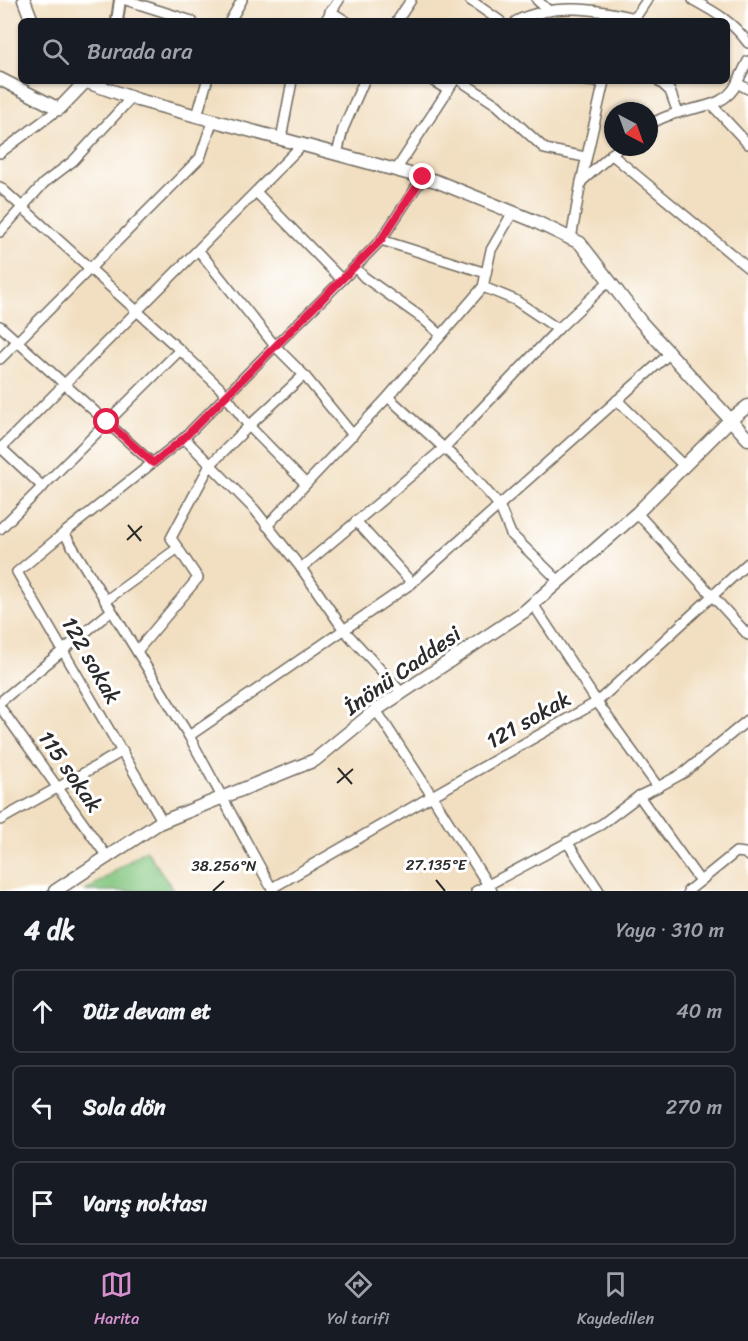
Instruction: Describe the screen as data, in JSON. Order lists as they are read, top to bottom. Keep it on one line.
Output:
{"streets":{"main road":["İnönü Caddesi"],"street":["122 sokak","121 sokak","115 sokak"]},"crossings":[["122 sokak","İnönü Caddesi"],["İnönü Caddesi","115 sokak"]],"north":"bottom right","page":{"search":"Burada ara","heading":["4 dk","Yaya · 310 m"],"list":[["Düz devam et","40 m"],["Sola dön","270 m"],"Varış noktası"],"nav":["Harita","Yol tarifi","Kaydedilen"]},"coordinates":["27.135°E","38.256°N"]}
